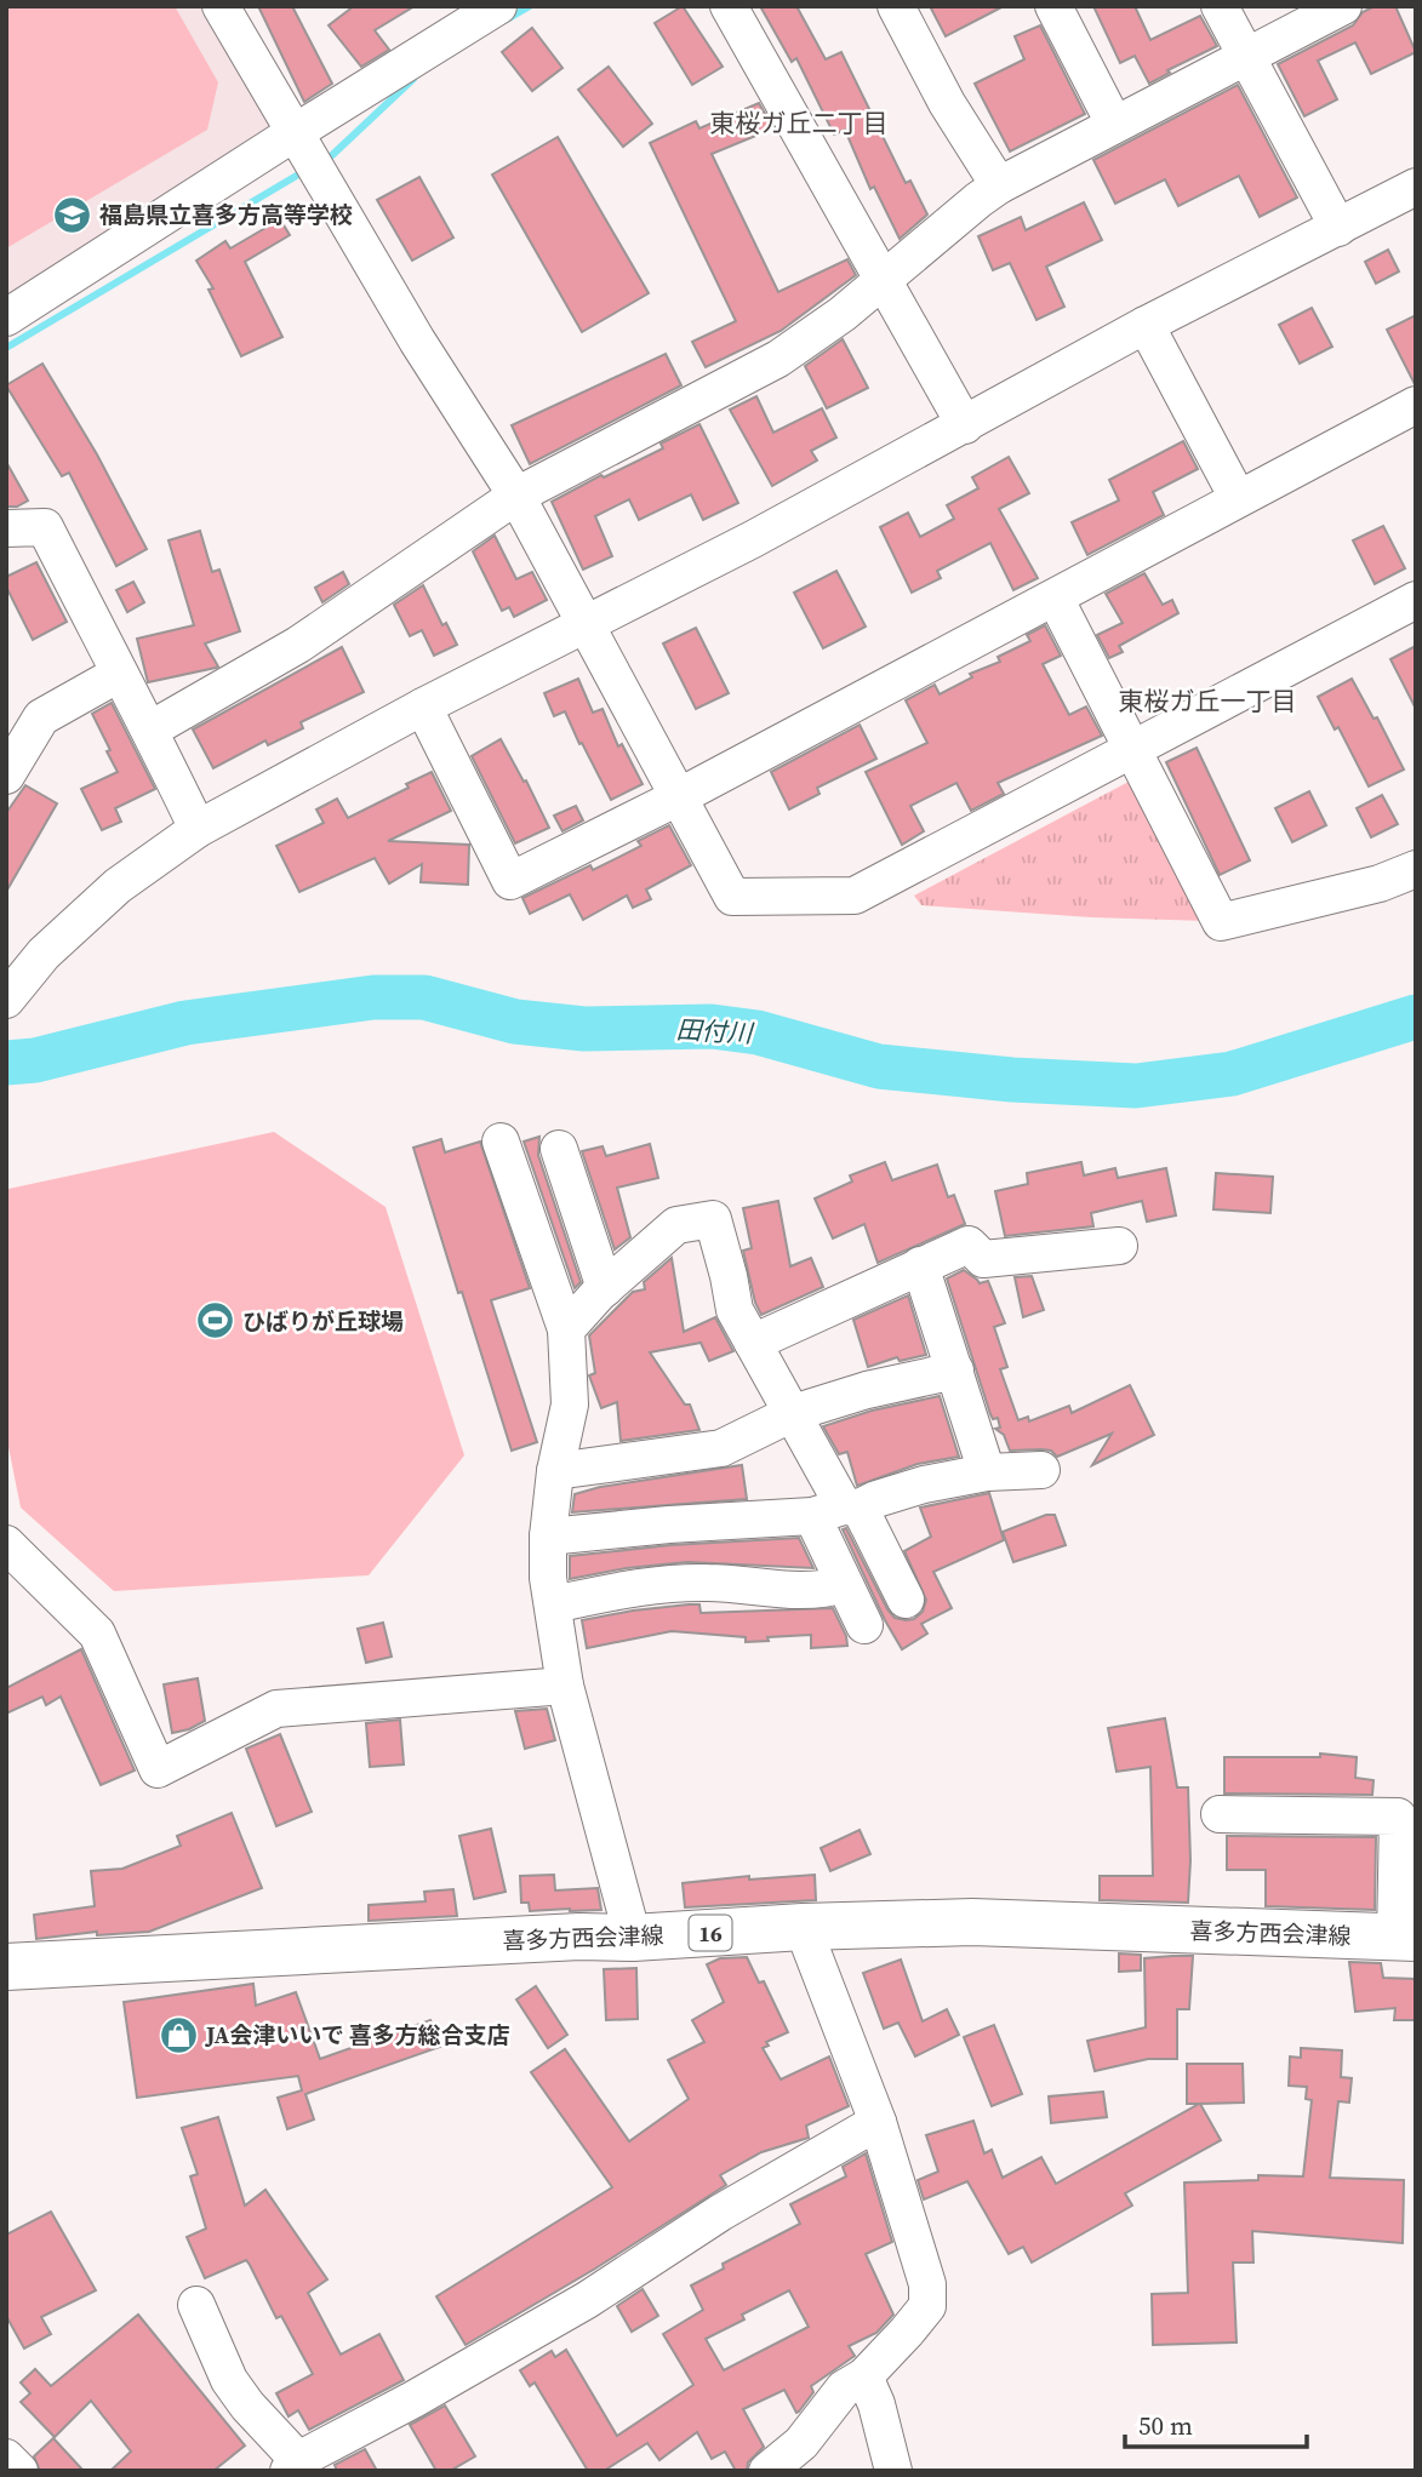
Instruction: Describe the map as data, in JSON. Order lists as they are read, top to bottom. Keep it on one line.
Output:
{"streets":{"main road":["16","喜多方西会津線"]},"districts":["東桜ガ丘二丁目","東桜ガ丘一丁目"],"water":["田付川"],"places":{"school or university":["福島県立喜多方高等学校"],"sports":["ひばりが丘球場"],"shop":["JA会津いいで 喜多方総合支店"]},"scale_bar":"50 m"}
